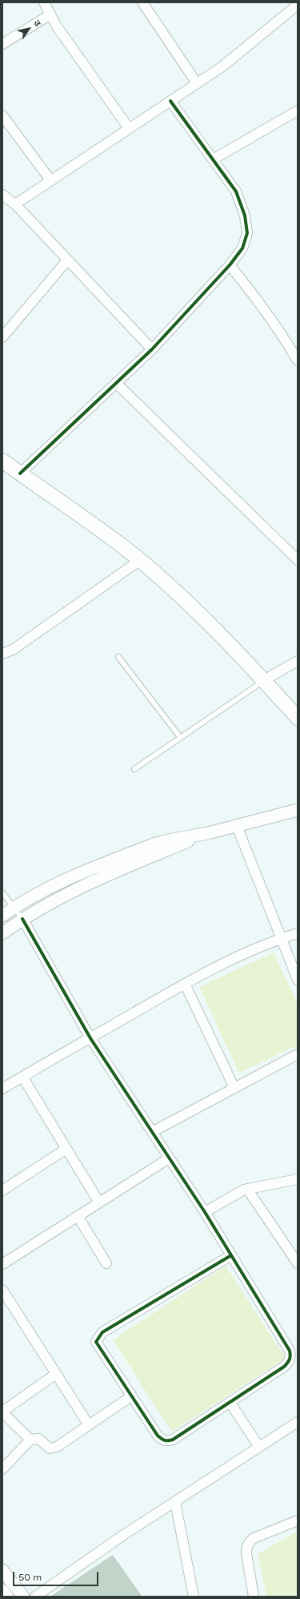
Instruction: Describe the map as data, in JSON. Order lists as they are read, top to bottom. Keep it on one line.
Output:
{"scale_bar":"50 m","north":"top right"}
